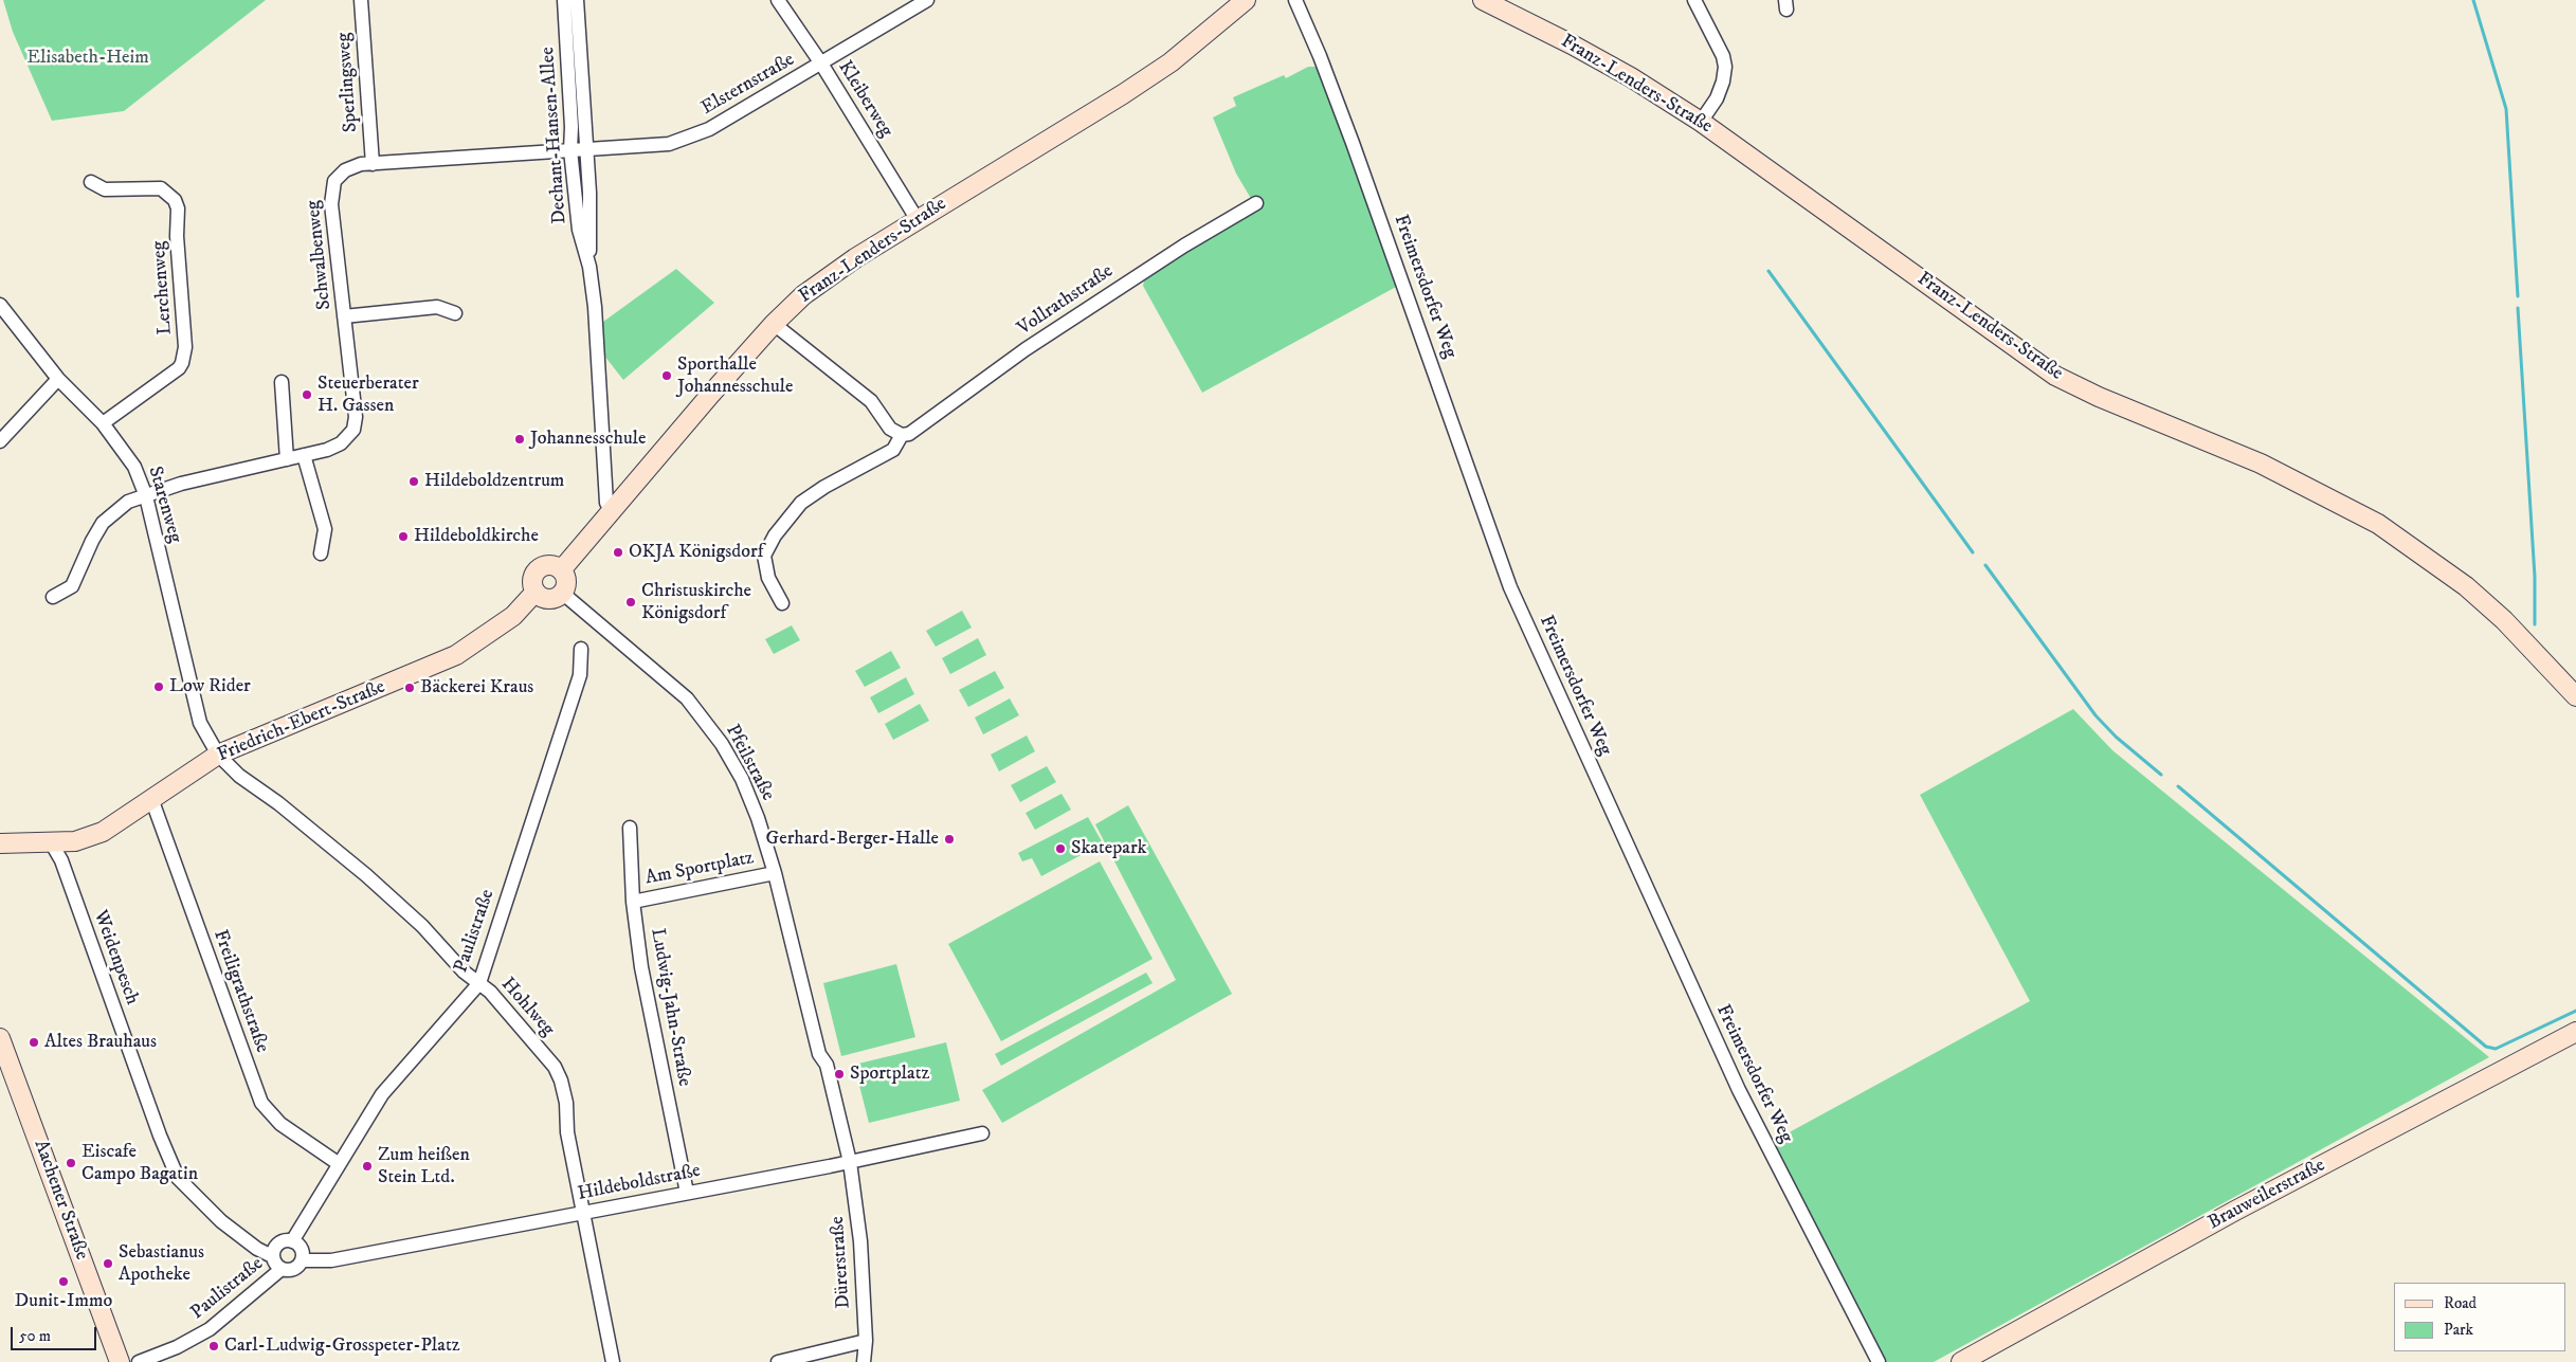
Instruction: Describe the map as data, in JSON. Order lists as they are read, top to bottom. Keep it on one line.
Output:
{"streets":{"street":["Sperlingsweg","Elsternstraße","Franz-Lenders-Straße","Kleiberweg","Dechant-Hansen-Allee","Schwalbenweg","Freimersdorfer Weg","Lerchenweg","Vollrathstraße","Starenweg","Friedrich-Ebert-Straße","Pfeilstraße","Am Sportplatz","Paulistraße","Weidenpesch","Freiligrathstraße","Hohlweg","Ludwig-Jahn-Straße","Hildeboldstraße","Brauweilerstraße","Aachener Straße","Dürerstraße"]},"crossings":[["Sperlingsweg","Schwalbenweg"],["Elsternstraße","Kleiberweg"],["Elsternstraße","Dechant-Hansen-Allee"],["Elsternstraße","Schwalbenweg"],["Franz-Lenders-Straße","Kleiberweg"],["Franz-Lenders-Straße","Dechant-Hansen-Allee"],["Franz-Lenders-Straße","Friedrich-Ebert-Straße"],["Franz-Lenders-Straße","Pfeilstraße"],["Dechant-Hansen-Allee","Schwalbenweg"],["Schwalbenweg","Starenweg"],["Lerchenweg","Starenweg"],["Starenweg","Friedrich-Ebert-Straße"],["Starenweg","Hohlweg"],["Friedrich-Ebert-Straße","Pfeilstraße"],["Friedrich-Ebert-Straße","Weidenpesch"],["Friedrich-Ebert-Straße","Freiligrathstraße"],["Friedrich-Ebert-Straße","Hohlweg"],["Pfeilstraße","Am Sportplatz"],["Pfeilstraße","Hildeboldstraße"],["Pfeilstraße","Dürerstraße"],["Am Sportplatz","Ludwig-Jahn-Straße"],["Paulistraße","Weidenpesch"],["Paulistraße","Freiligrathstraße"],["Paulistraße","Hohlweg"],["Paulistraße","Hildeboldstraße"],["Weidenpesch","Hildeboldstraße"],["Hohlweg","Hildeboldstraße"],["Ludwig-Jahn-Straße","Hildeboldstraße"],["Hildeboldstraße","Dürerstraße"]],"parks":["Elisabeth-Heim"],"places":["Sporthalle Johannesschule","Steuerberater H. Gassen","Johannesschule","Hildeboldzentrum","Hildeboldkirche","OKJA Königsdorf","Christuskirche Königsdorf","Low Rider","Bäckerei Kraus","Gerhard-Berger-Halle","Skatepark","Altes Brauhaus","Sportplatz","Eiscafe Campo Bagatin","Zum heißen Stein Ltd.","Sebastianus Apotheke","Dunit-Immo","Carl-Ludwig-Grosspeter-Platz"],"legend":["Road","Park"],"scale_bar":"50 m"}
